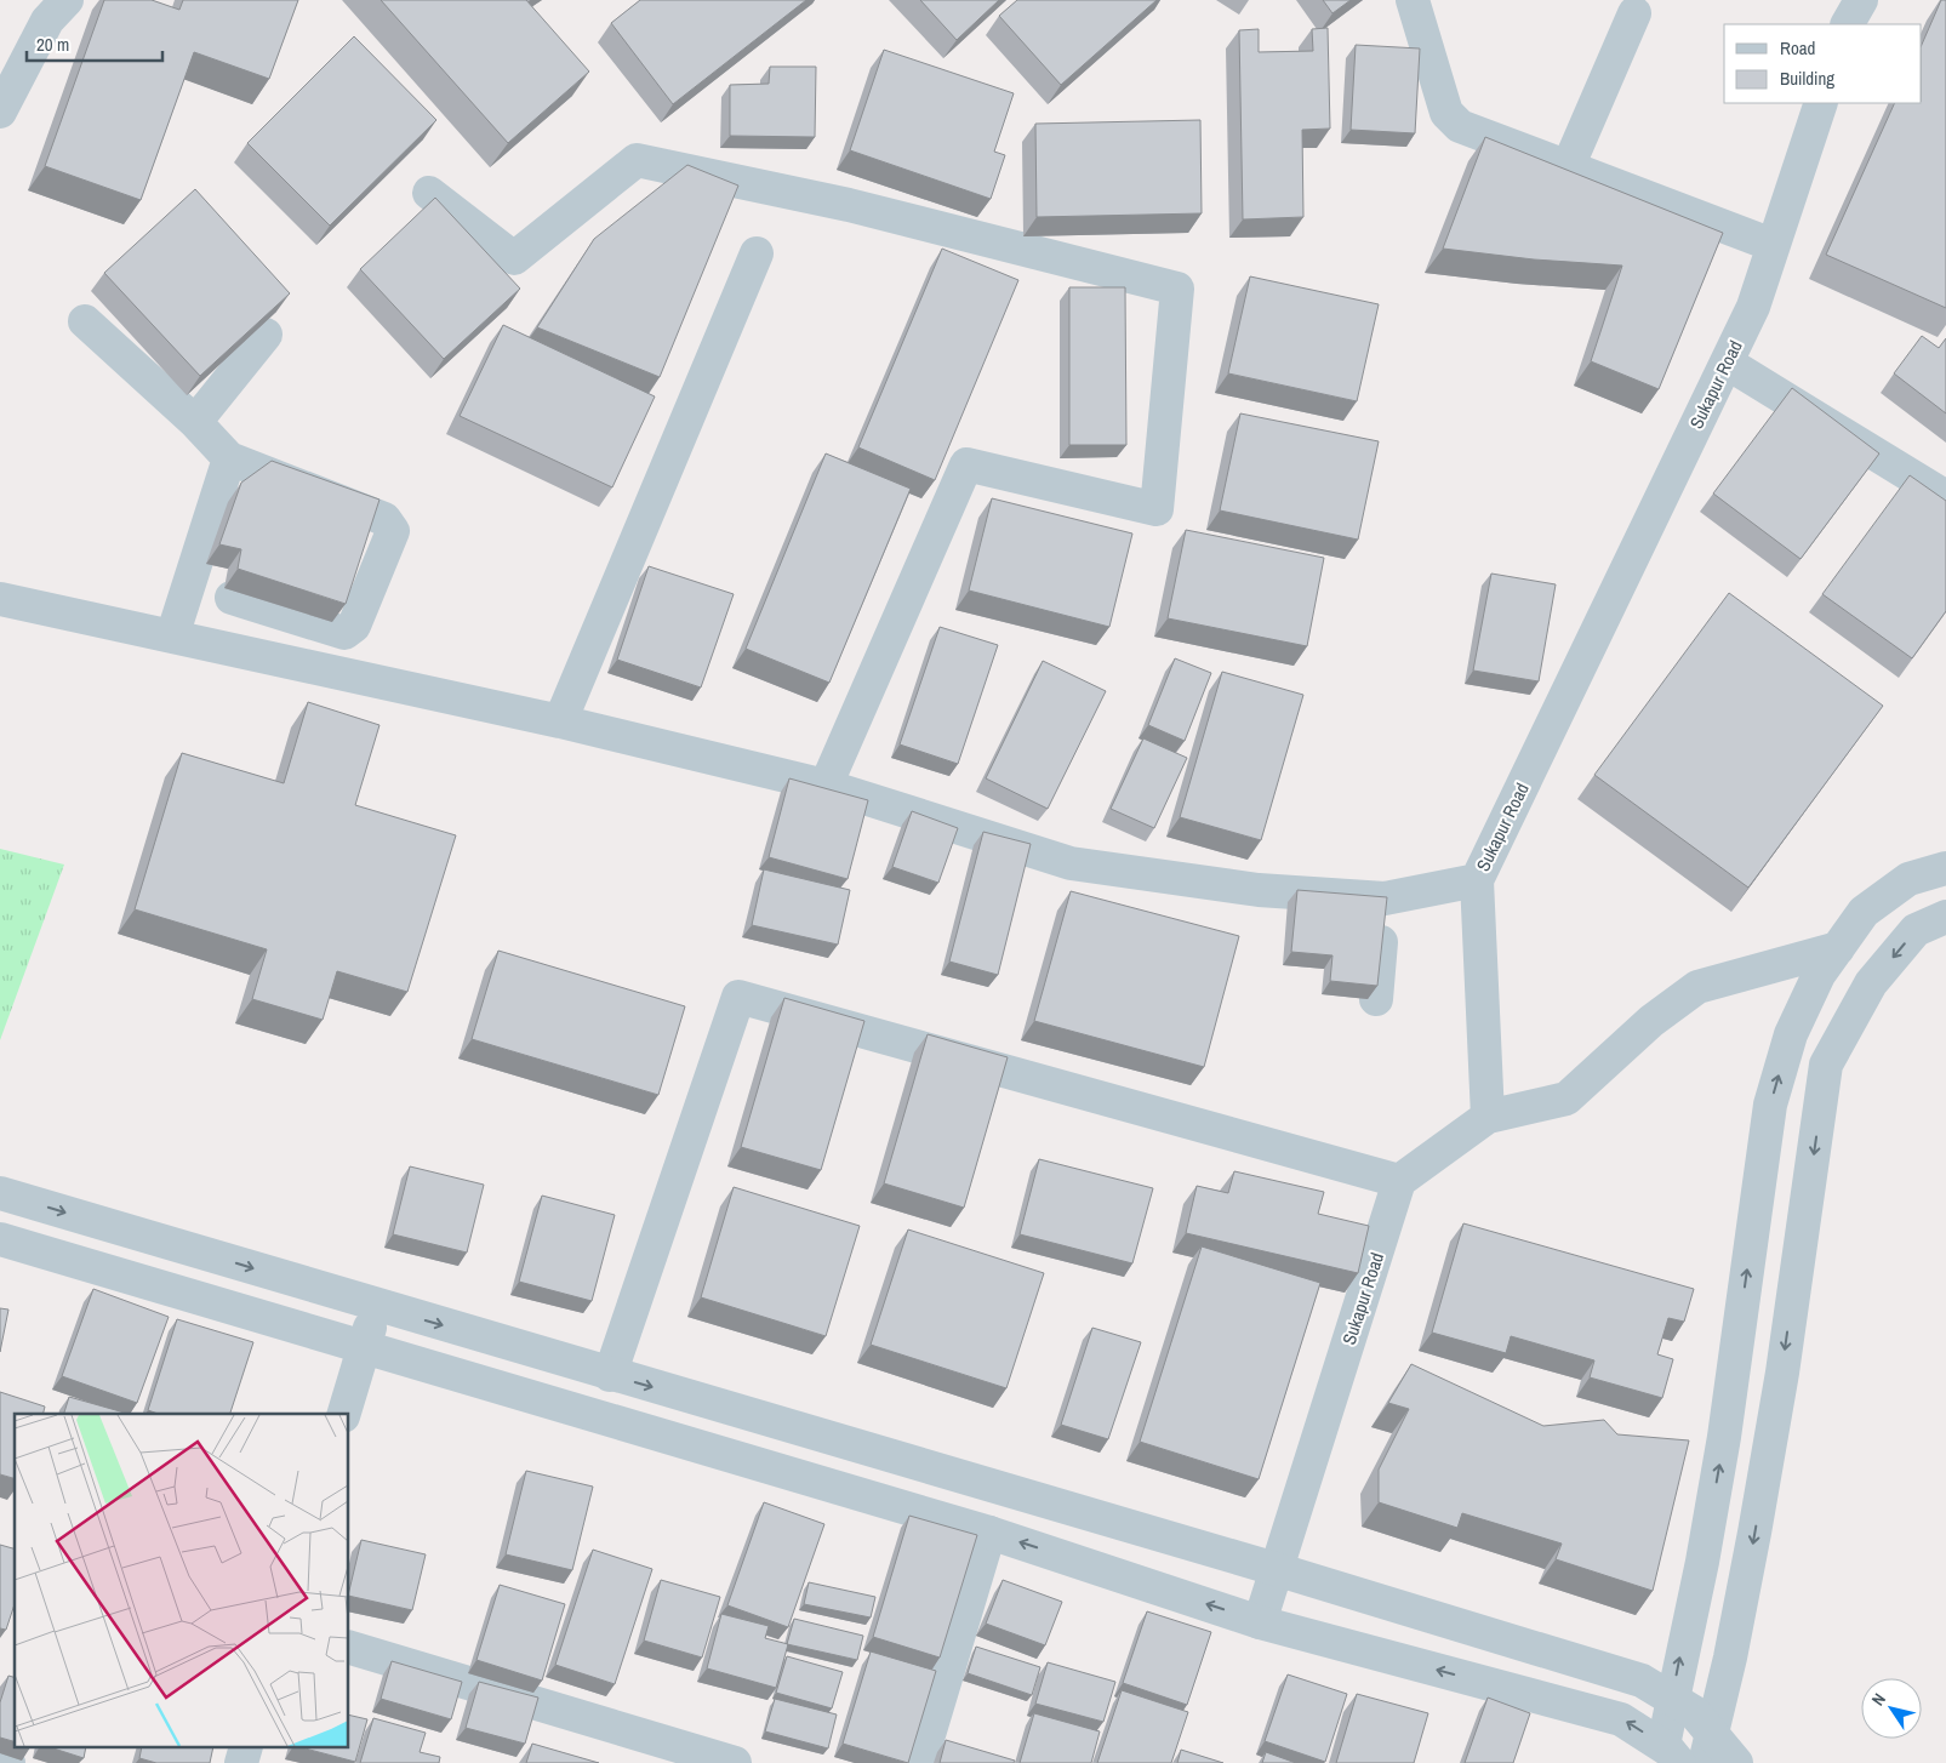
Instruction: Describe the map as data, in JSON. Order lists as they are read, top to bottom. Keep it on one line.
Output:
{"streets":{"street":["Sukapur Road"]},"legend":["Road","Building"],"scale_bar":"20 m","north":"top left"}
